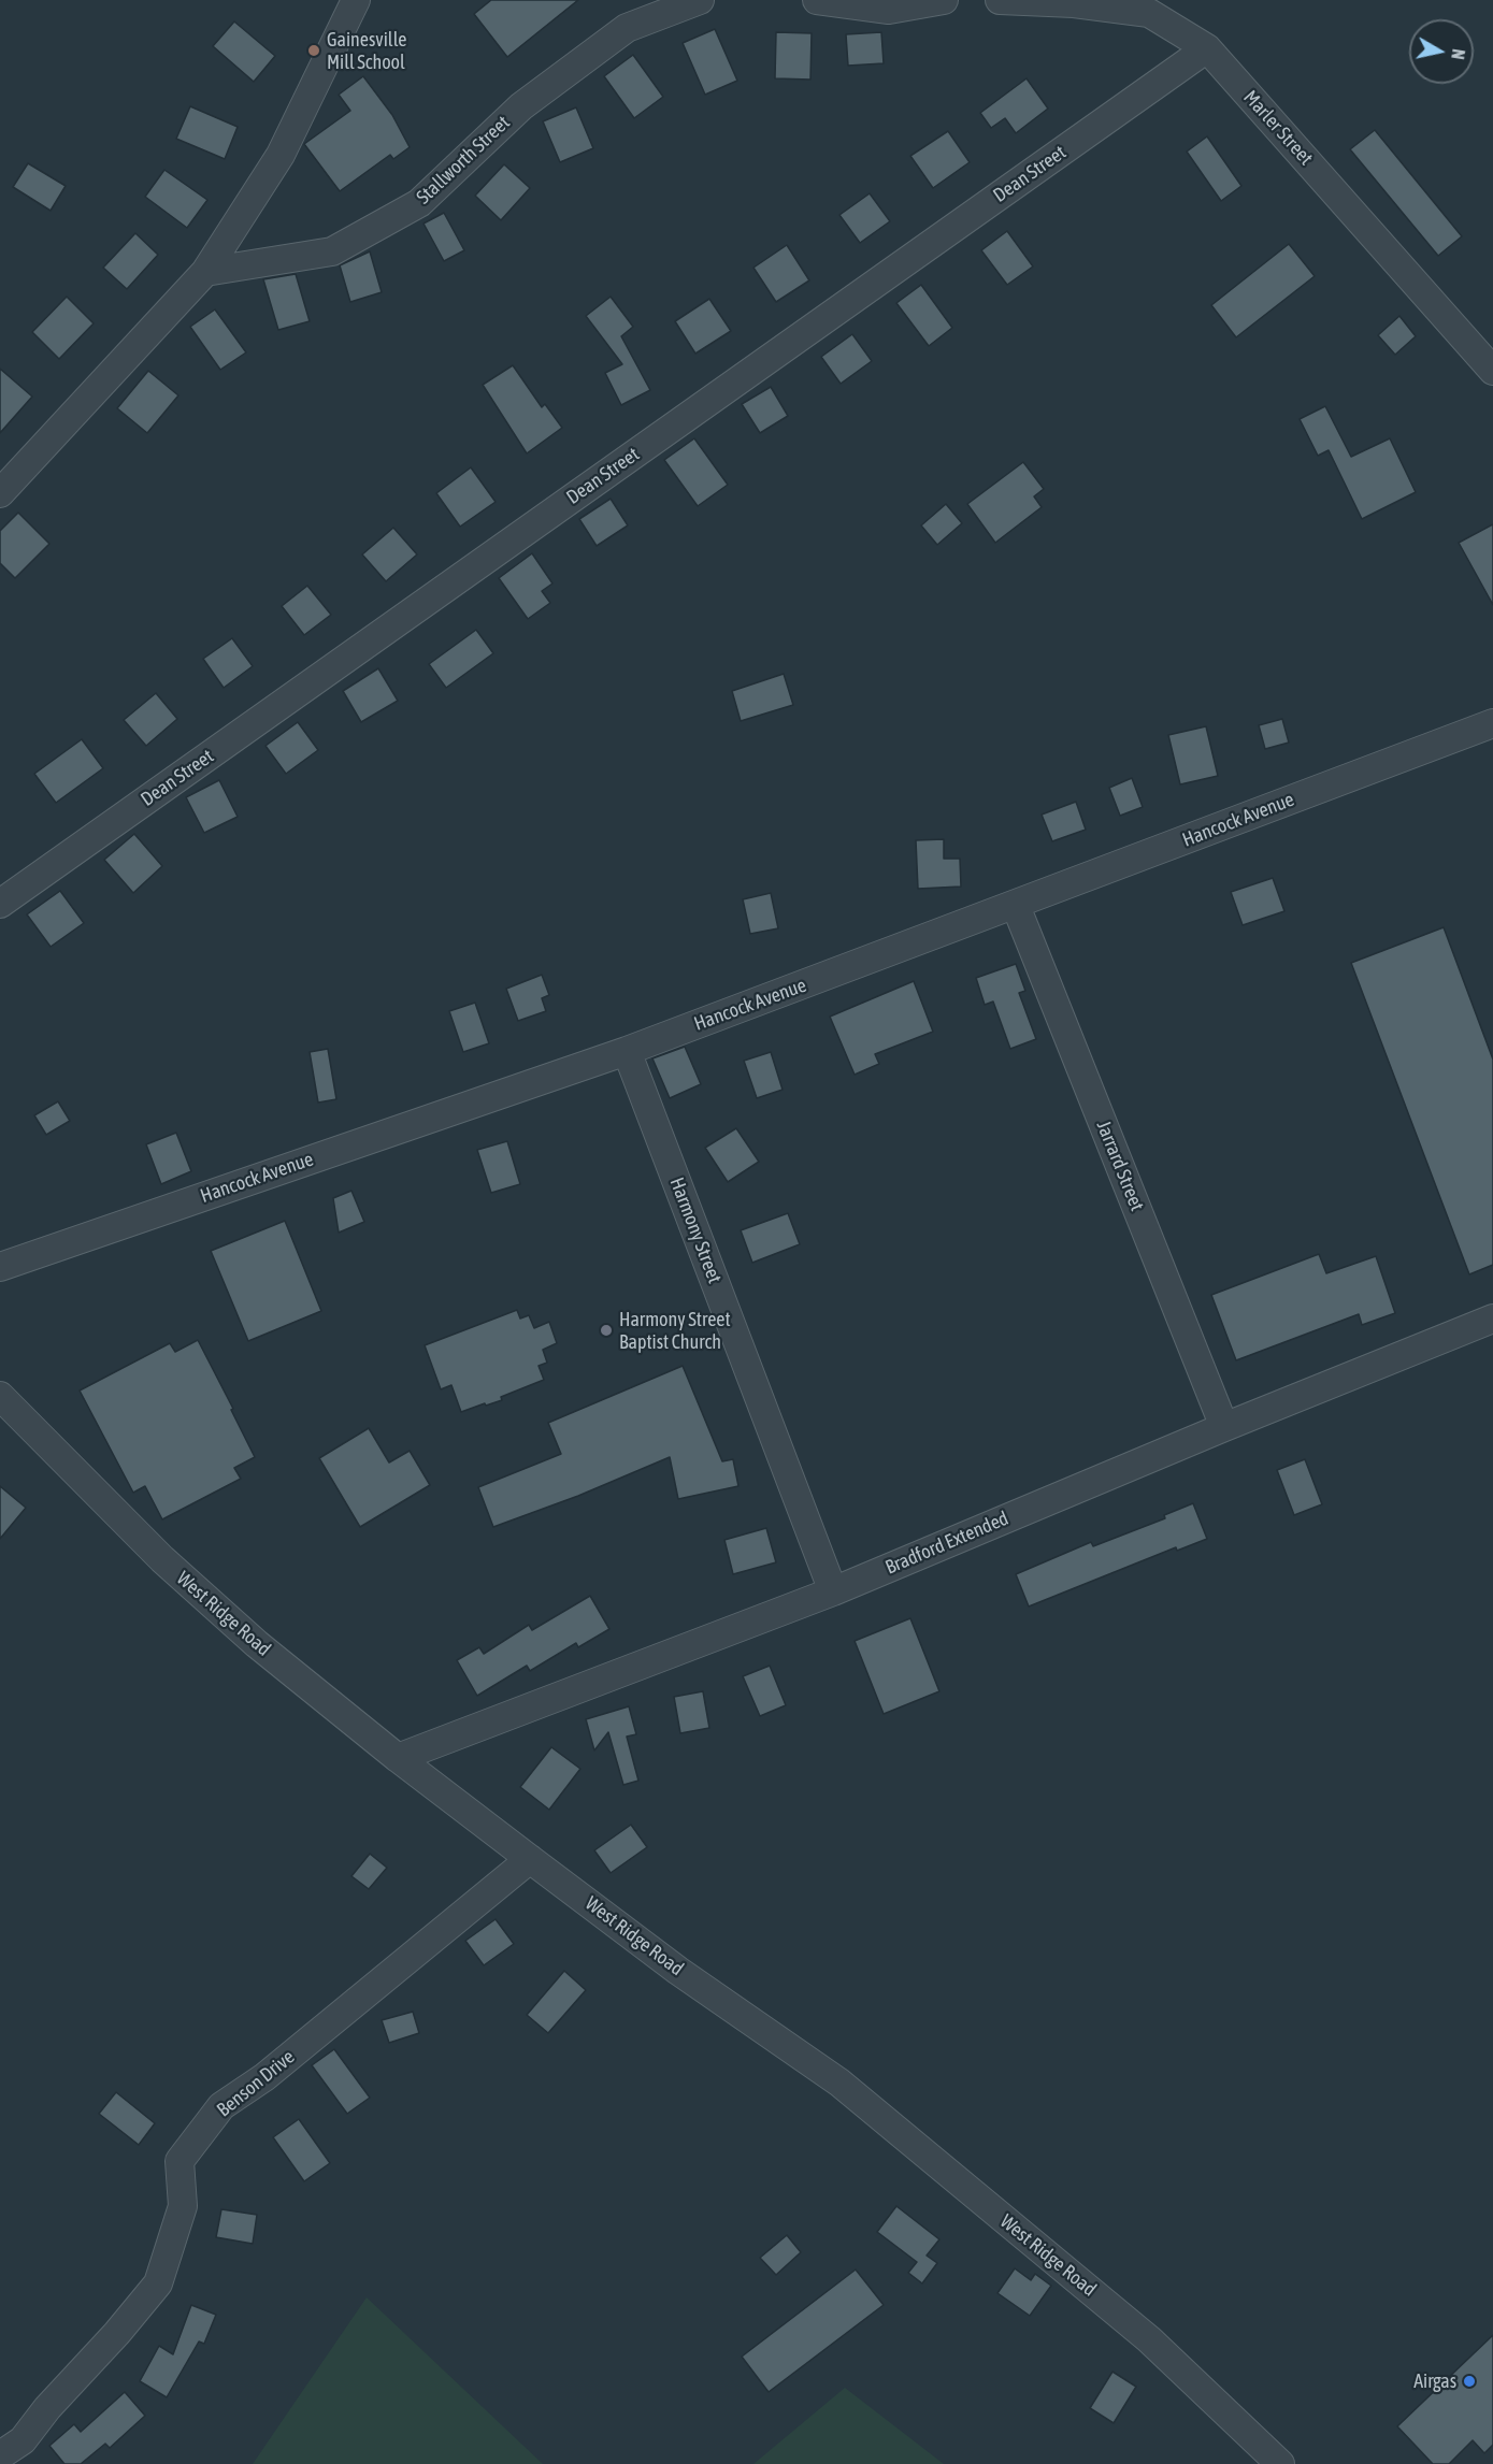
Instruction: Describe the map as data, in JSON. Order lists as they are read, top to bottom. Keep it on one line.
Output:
{"streets":{"street":["Marler Street","Stallworth Street","Dean Street","Hancock Avenue","Jarrard Street","Harmony Street","Bradford Extended","West Ridge Road","Benson Drive"]},"crossings":[["Marler Street","Dean Street"],["Hancock Avenue","Jarrard Street"],["Hancock Avenue","Harmony Street"],["Jarrard Street","Bradford Extended"],["Harmony Street","Bradford Extended"],["Bradford Extended","West Ridge Road"],["West Ridge Road","Benson Drive"]],"places":["Gainesville Mill School","Harmony Street Baptist Church","Airgas"],"north":"right"}
